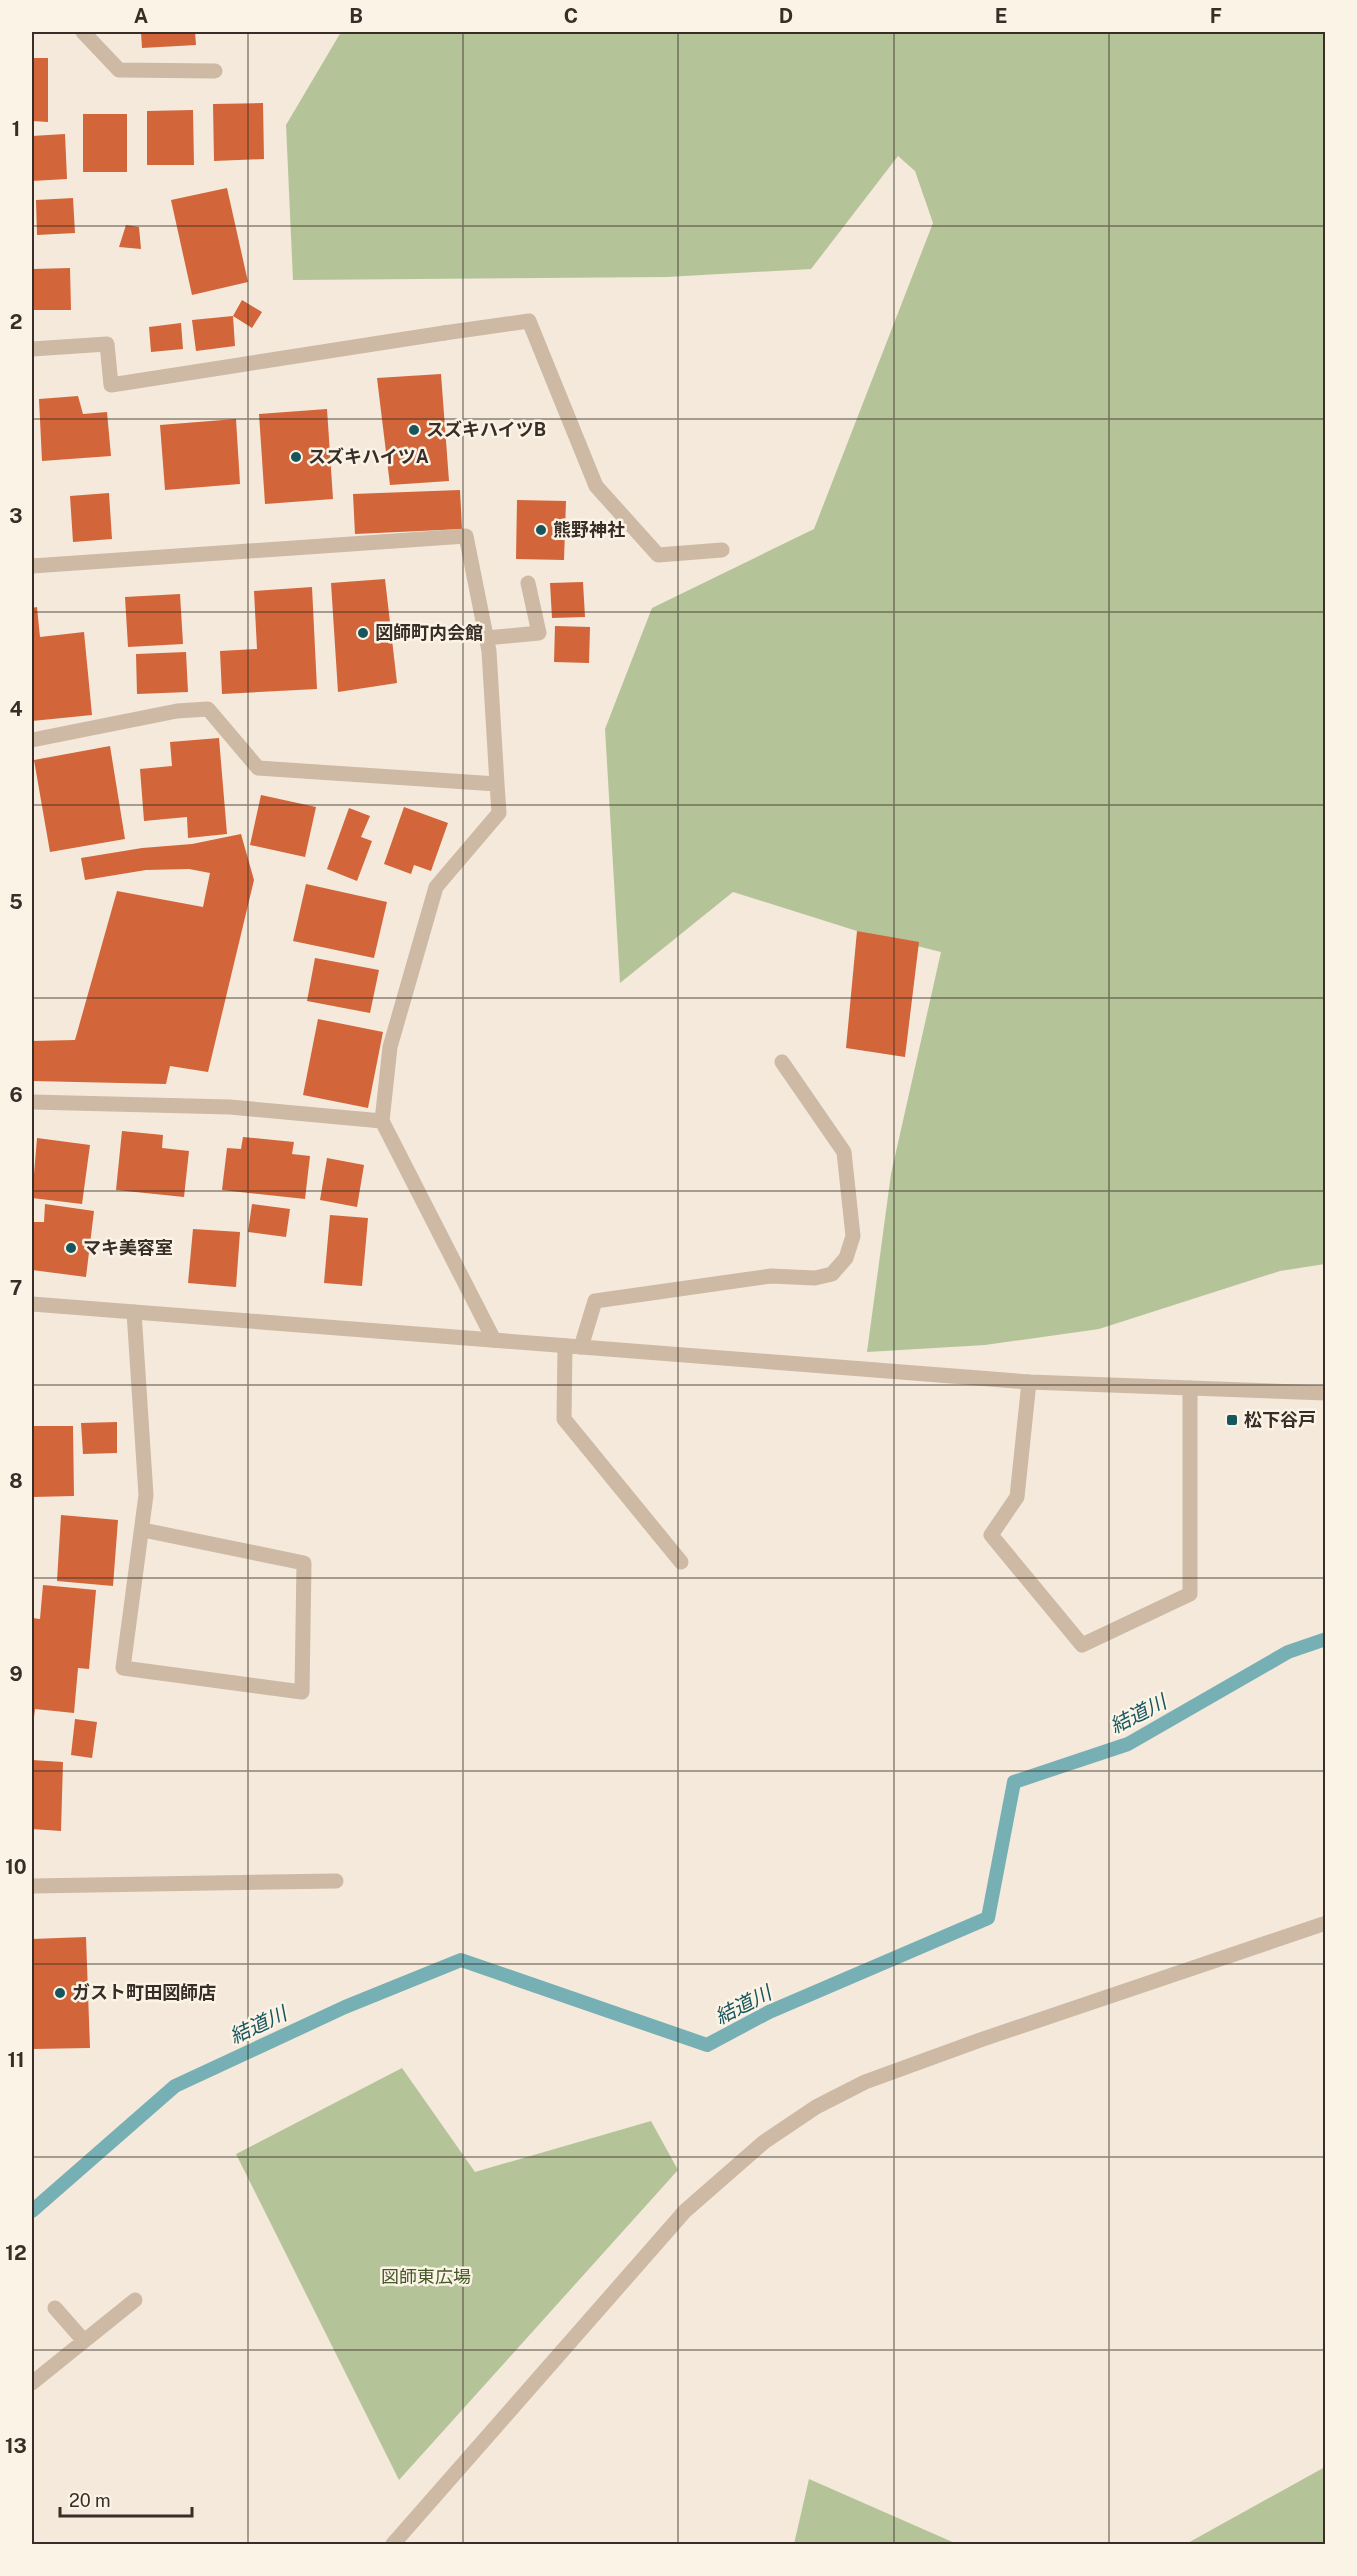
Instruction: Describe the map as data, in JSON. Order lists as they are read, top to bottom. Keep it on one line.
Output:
{"water":["結道川"],"parks":["図師東広場"],"places":{"other":["スズキハイツB","スズキハイツA","熊野神社","図師町内会館","マキ美容室","ガスト町田図師店"],"transit":["松下谷戸"]},"scale_bar":"20 m","grid":{"columns":["A","B","C","D","E","F"],"rows":["1","2","3","4","5","6","7","8","9","10","11","12","13"]}}
